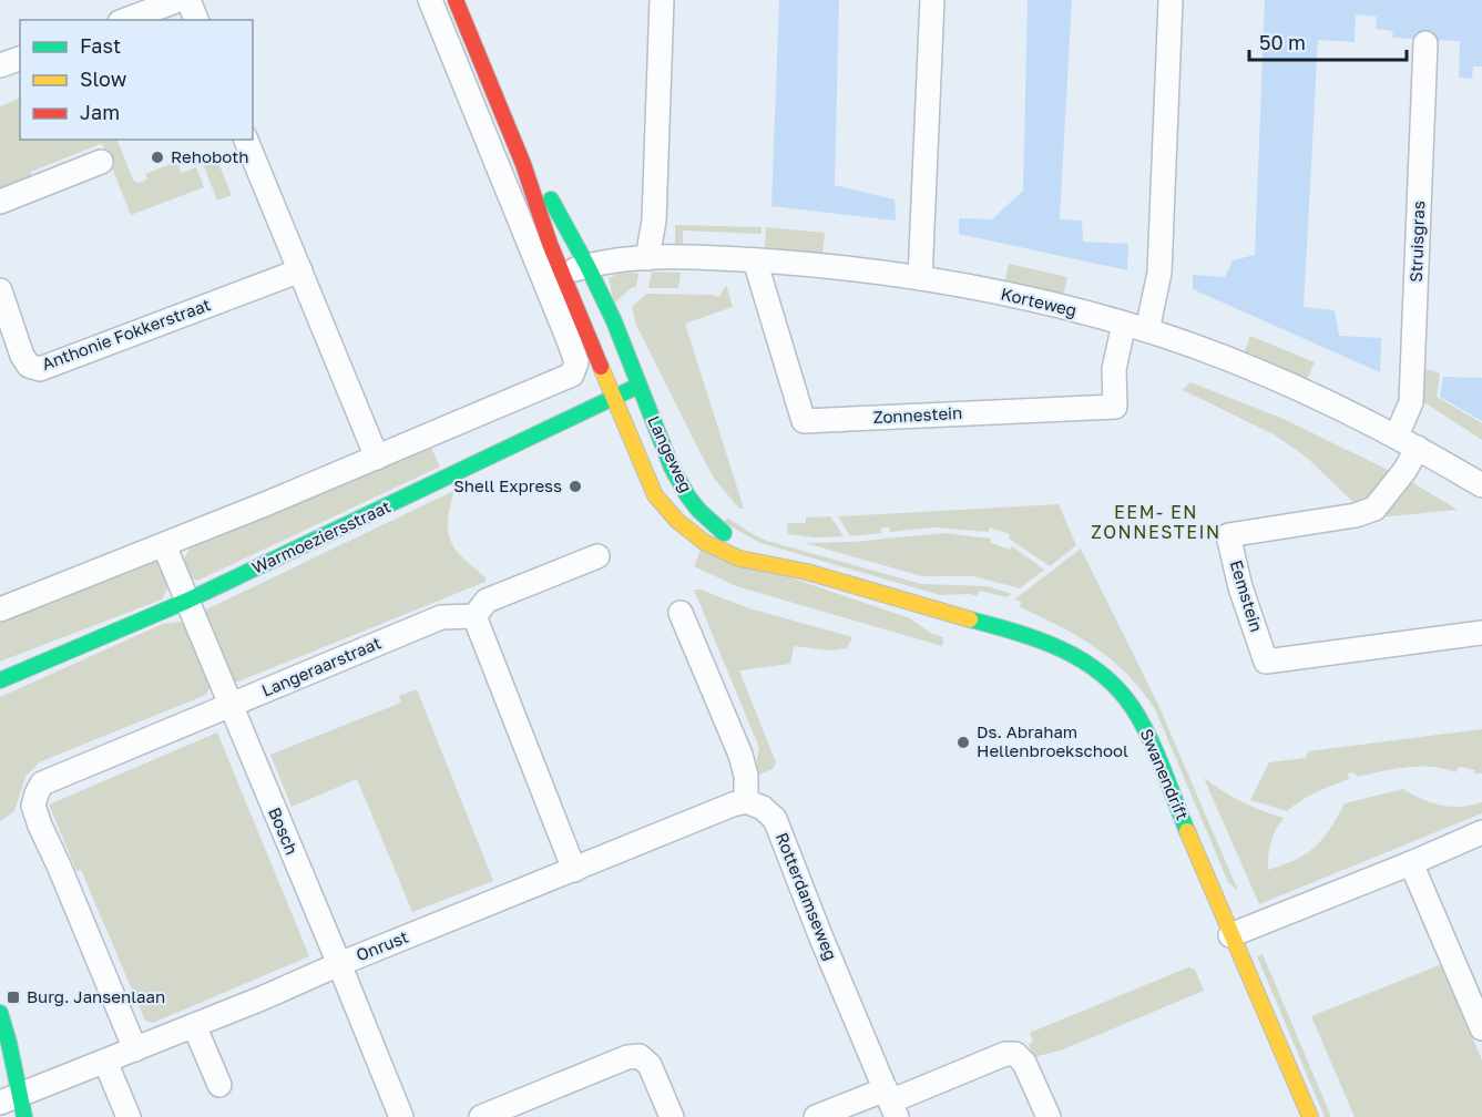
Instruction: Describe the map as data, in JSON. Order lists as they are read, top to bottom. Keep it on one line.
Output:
{"streets":{"main road":["Langeweg","Warmoeziersstraat","Swanendrift"],"street":["Struisgras","Korteweg","Anthonie Fokkerstraat","Zonnestein","Eemstein","Langeraarstraat","Bosch","Rotterdamseweg","Onrust"]},"crossings":[["Struisgras","Korteweg"],["Struisgras","Eemstein"],["Korteweg","Zonnestein"],["Korteweg","Langeweg"],["Korteweg","Eemstein"],["Langeweg","Warmoeziersstraat"],["Langeweg","Swanendrift"],["Warmoeziersstraat","Bosch"],["Langeraarstraat","Bosch"],["Langeraarstraat","Onrust"],["Bosch","Onrust"],["Rotterdamseweg","Onrust"]],"districts":["EEM- EN ZONNESTEIN"],"places":{"other":["Rehoboth","Shell Express","Ds. Abraham Hellenbroekschool"],"transit":["Burg. Jansenlaan"]},"legend":["Fast","Slow","Jam"],"scale_bar":"50 m"}
